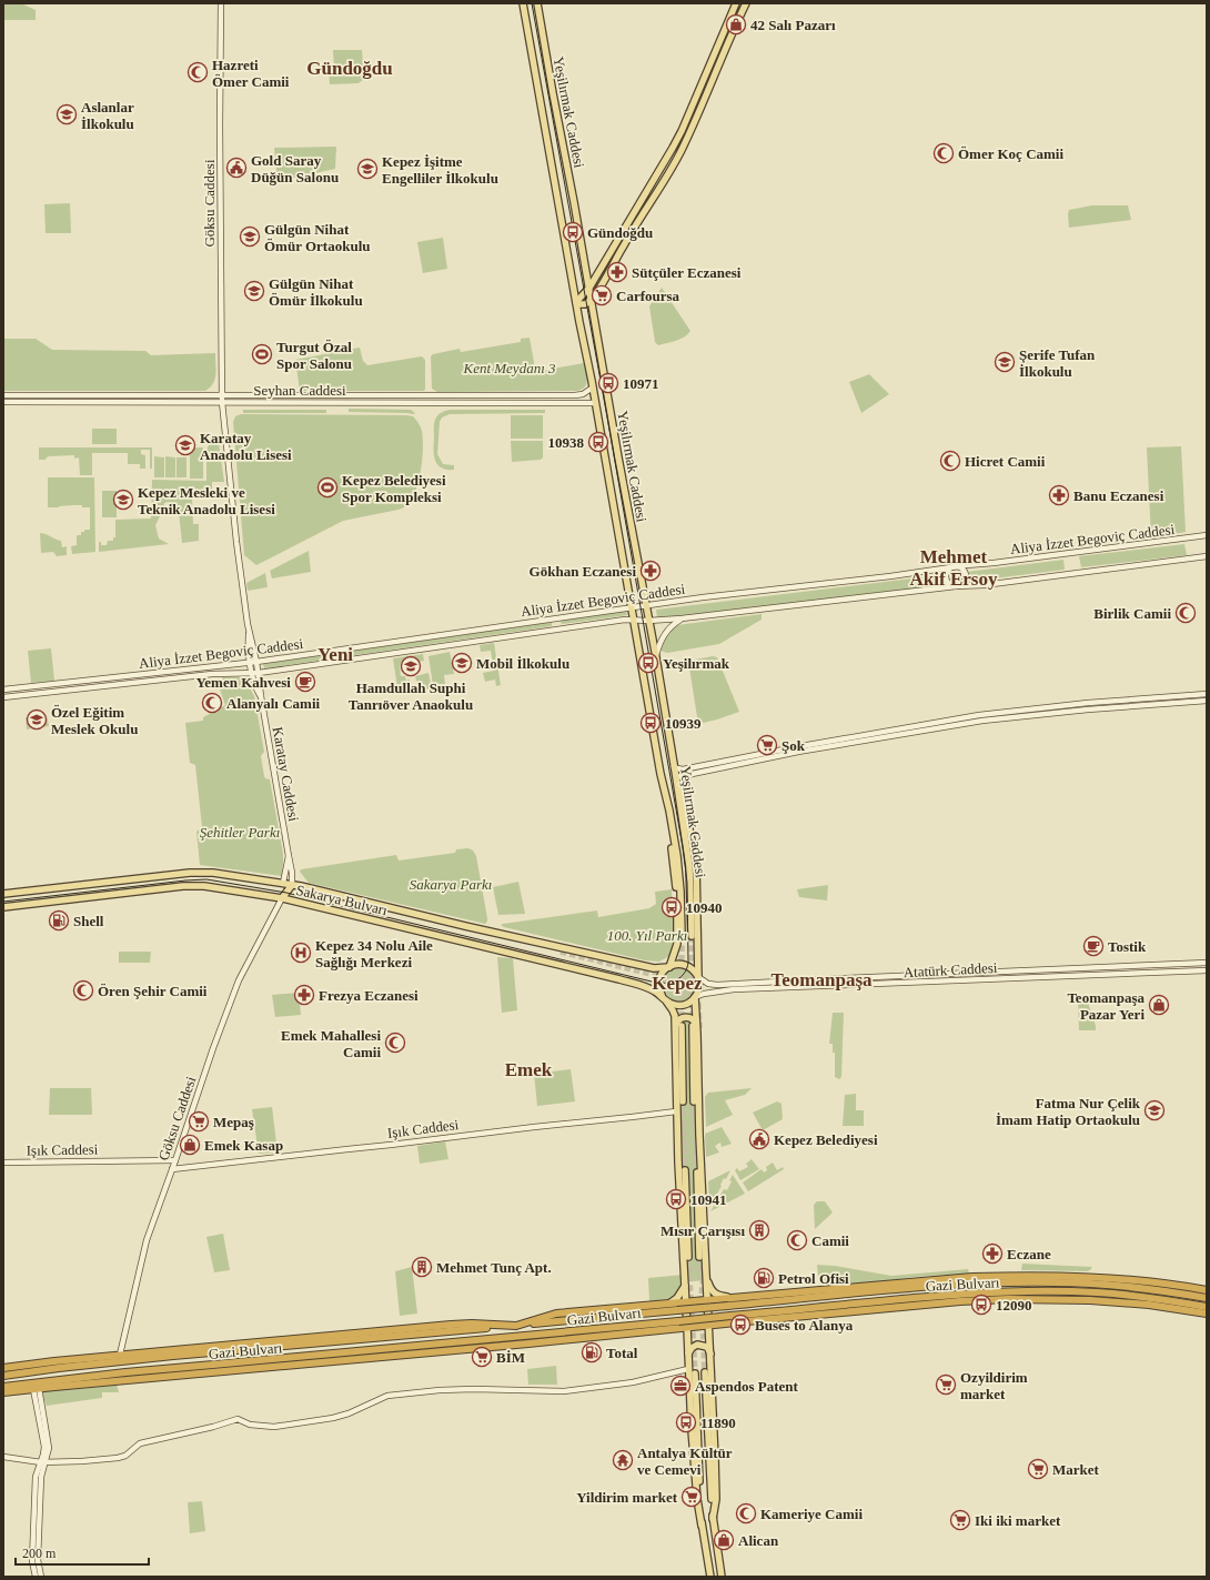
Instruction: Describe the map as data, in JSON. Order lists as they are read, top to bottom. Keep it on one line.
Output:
{"streets":{"highway":["Gazi Bulvarı"],"main road":["Yeşilırmak Caddesi","Sakarya Bulvarı"],"street":["Göksu Caddesi","Seyhan Caddesi","Aliya İzzet Begoviç Caddesi","Karatay Caddesi","Atatürk Caddesi","Işık Caddesi"]},"crossings":[["Yeşilırmak Caddesi","Seyhan Caddesi"],["Yeşilırmak Caddesi","Aliya İzzet Begoviç Caddesi"],["Göksu Caddesi","Seyhan Caddesi"],["Göksu Caddesi","Karatay Caddesi"],["Göksu Caddesi","Sakarya Bulvarı"],["Göksu Caddesi","Işık Caddesi"],["Seyhan Caddesi","Karatay Caddesi"],["Aliya İzzet Begoviç Caddesi","Karatay Caddesi"],["Karatay Caddesi","Sakarya Bulvarı"],["Sakarya Bulvarı","Atatürk Caddesi"]],"districts":["Gündoğdu","Mehmet Akif Ersoy","Yeni","Teomanpaşa","Kepez","Emek"],"parks":["Kent Meydanı 3","Şehitler Parkı","Sakarya Parkı","100. Yıl Parkı"],"places":{"shop":["42 Salı Pazarı","Teomanpaşa Pazar Yeri","Emek Kasap","Alican"],"mosque":["Hazreti Ömer Camii","Ömer Koç Camii","Hicret Camii","Birlik Camii","Alanyalı Camii","Ören Şehir Camii","Emek Mahallesi Camii","Camii","Kameriye Camii"],"school or university":["Aslanlar İlkokulu","Kepez İşitme Engelliler İlkokulu","Gülgün Nihat Ömür Ortaokulu","Gülgün Nihat Ömür İlkokulu","Şerife Tufan İlkokulu","Karatay Anadolu Lisesi","Kepez Mesleki ve Teknik Anadolu Lisesi","Mobil İlkokulu","Hamdullah Suphi Tanrıöver Anaokulu","Özel Eğitim Meslek Okulu","Fatma Nur Çelik İmam Hatip Ortaokulu"],"public building":["Gold Saray Düğün Salonu","Kepez Belediyesi"],"bus stop":["Gündoğdu","10971","10938","Yeşilırmak","10939","10940","10941","12090","Buses to Alanya","11890"],"pharmacy":["Sütçüler Eczanesi","Banu Eczanesi","Gökhan Eczanesi","Frezya Eczanesi","Eczane"],"supermarket":["Carfoursa","Şok","Mepaş","BİM","Ozyildirim market","Market","Yildirim market","Iki iki market"],"sports":["Turgut Özal Spor Salonu","Kepez Belediyesi Spor Kompleksi"],"cafe":["Yemen Kahvesi","Tostik"],"fuel station":["Shell","Petrol Ofisi","Total"],"hospital":["Kepez 34 Nolu Aile Sağlığı Merkezi"],"building":["Mısır Çarışısı","Mehmet Tunç Apt."],"office":["Aspendos Patent"],"temple":["Antalya Kültür ve Cemevi"]},"scale_bar":"200 m"}
